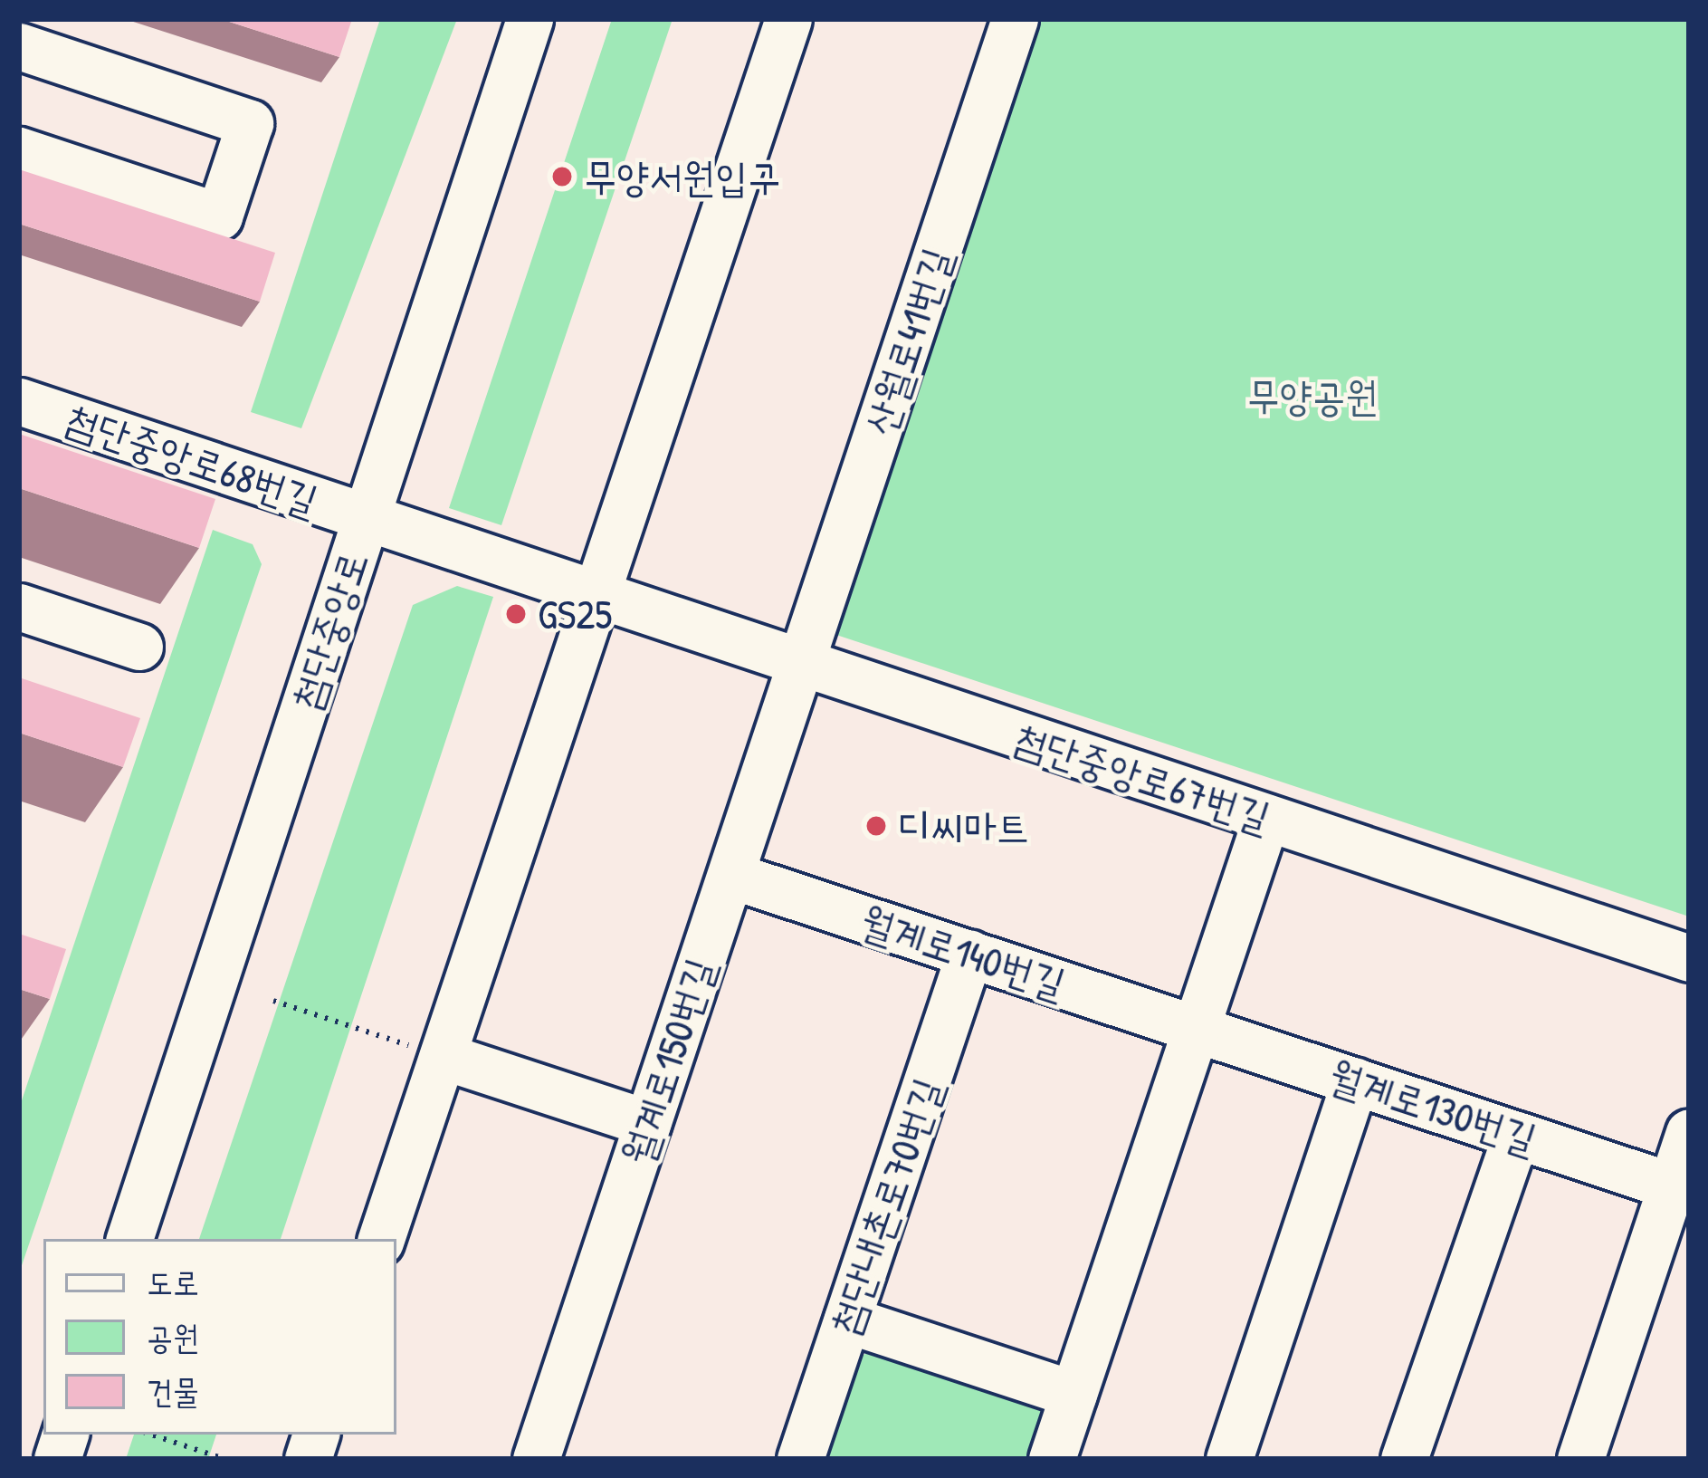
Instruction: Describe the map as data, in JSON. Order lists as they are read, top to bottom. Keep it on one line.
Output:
{"streets":{"street":["산월로41번길","첨단중앙로68번길","첨단중앙로","첨단중앙로67번길","월계로140번길","월계로150번길","월계로130번길","첨단내촌로70번길"]},"crossings":[["산월로41번길","첨단중앙로67번길"],["산월로41번길","월계로150번길"],["첨단중앙로68번길","첨단중앙로"],["첨단중앙로68번길","첨단중앙로67번길"],["첨단중앙로","첨단중앙로67번길"],["첨단중앙로67번길","월계로150번길"],["월계로140번길","월계로150번길"],["월계로140번길","월계로130번길"],["월계로140번길","첨단내촌로70번길"]],"parks":["무양공원"],"places":["무양서원입구","GS25","디씨마트"],"legend":["도로","공원","건물"]}
